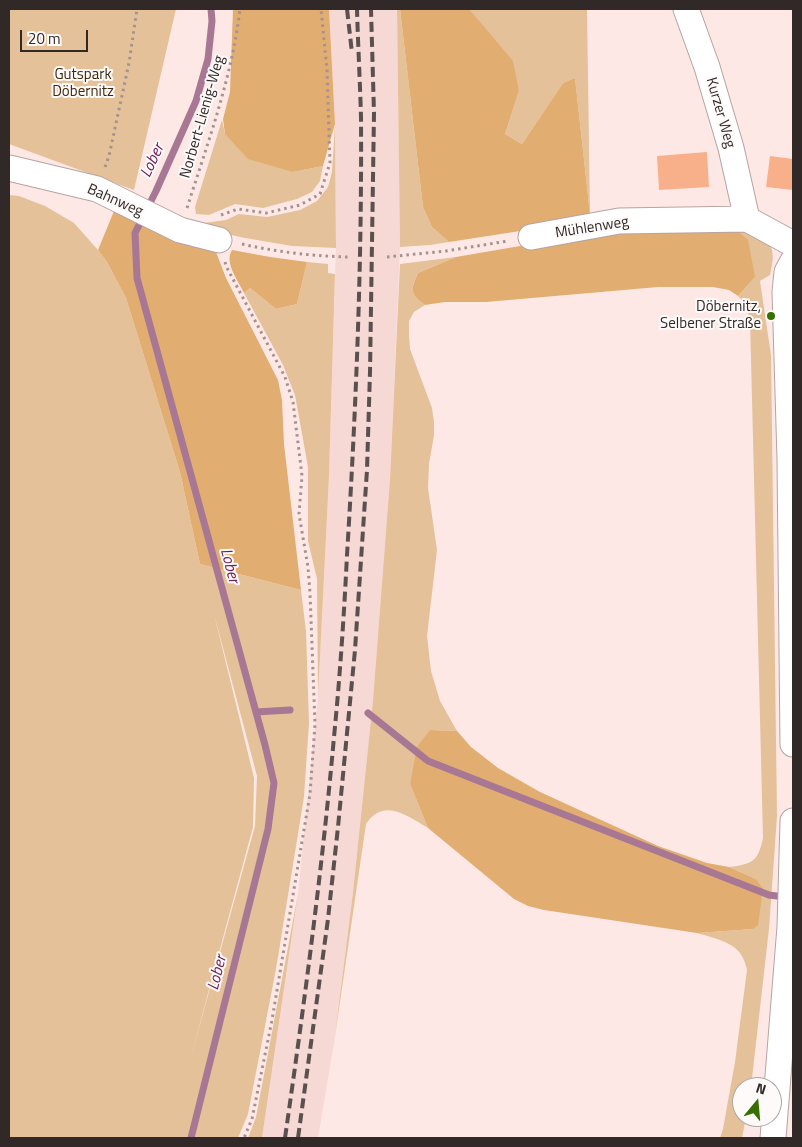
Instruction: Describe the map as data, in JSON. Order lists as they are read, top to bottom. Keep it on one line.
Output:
{"streets":{"street":["Kurzer Weg","Bahnweg","Mühlenweg"],"path":["Norbert-Lienig-Weg"]},"crossings":[["Kurzer Weg","Mühlenweg"],["Norbert-Lienig-Weg","Bahnweg"]],"water":["Lober"],"parks":["Gutspark Döbernitz"],"places":["Döbernitz, Selbener Straße"],"scale_bar":"20 m","north":"top"}
